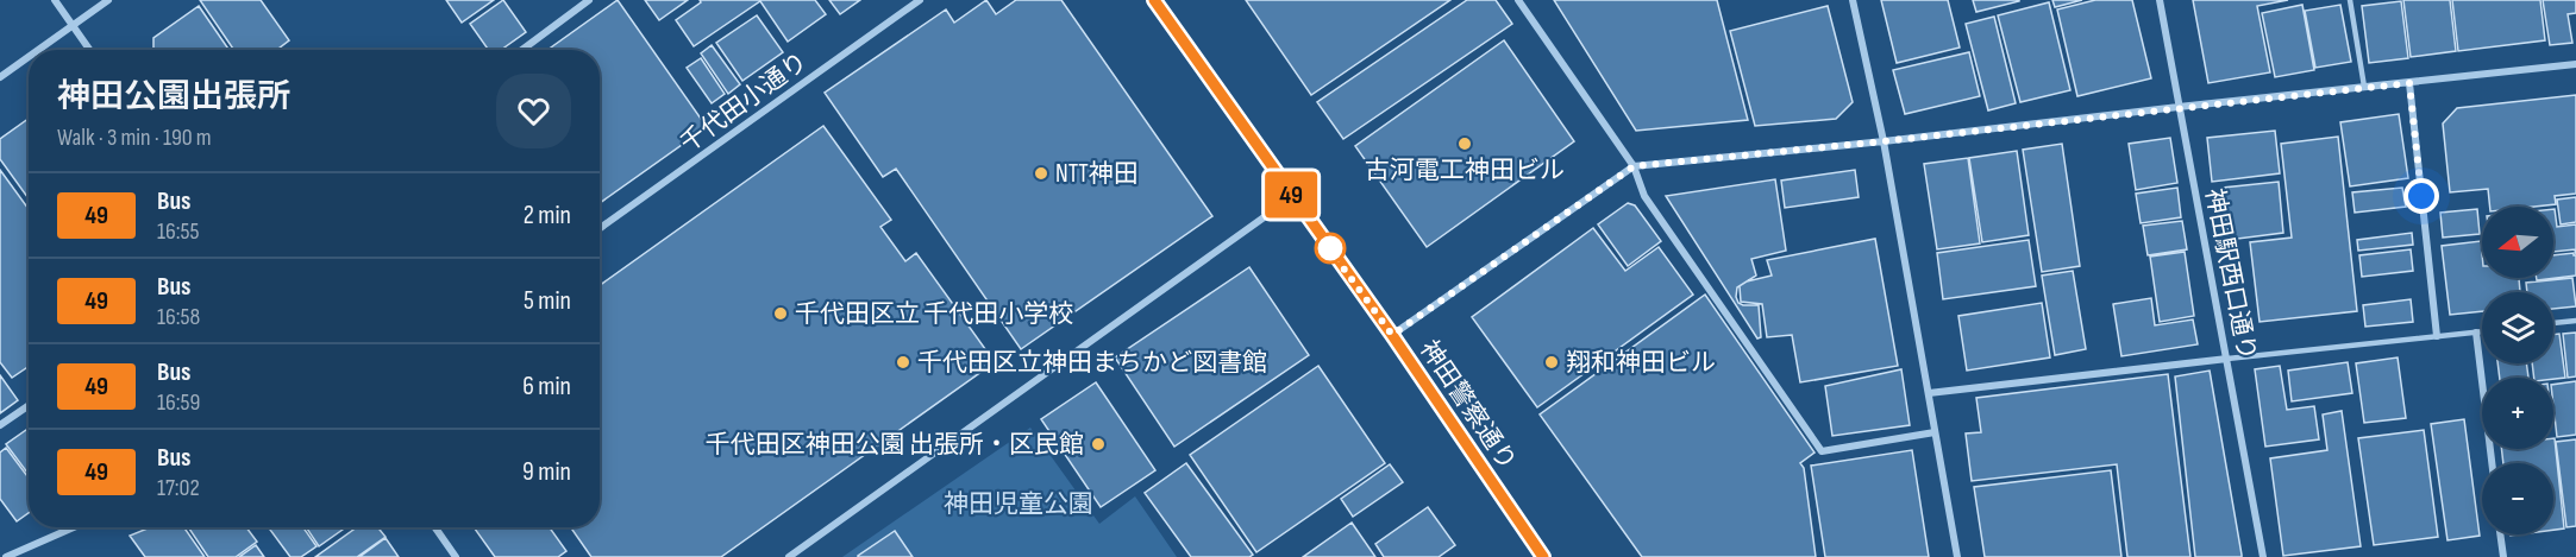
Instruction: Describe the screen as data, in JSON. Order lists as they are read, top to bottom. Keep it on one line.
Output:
{"streets":{"street":["千代田小通り","神田駅西口通り","神田警察通り"]},"parks":["神田児童公園"],"places":["古河電工神田ビル","NTT神田","千代田区立 千代田小学校","千代田区立神田まちかど図書館","翔和神田ビル","千代田区神田公園 出張所・区民館"],"lines":["bus line 49"],"north":"left","page":{"on_map":"49","heading":["神田公園出張所","Walk · 3 min · 190 m"],"list":[{"mark":"49","name":"Bus","note":"16:55","value":"2 min"},{"mark":"49","name":"Bus","note":"16:58","value":"5 min"},{"mark":"49","name":"Bus","note":"16:59","value":"6 min"},{"mark":"49","name":"Bus","note":"17:02","value":"9 min"}],"map_buttons":["+","−"]}}
